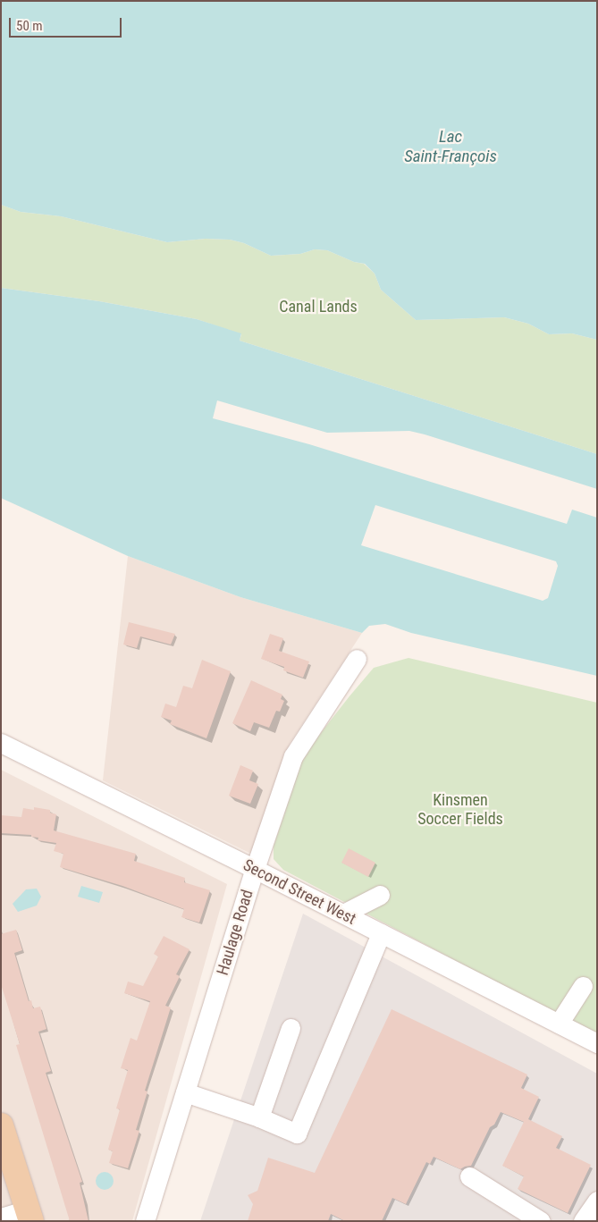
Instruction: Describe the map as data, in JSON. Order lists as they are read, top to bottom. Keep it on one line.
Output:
{"streets":{"street":["Second Street West","Haulage Road"]},"crossings":[["Second Street West","Haulage Road"]],"water":["Lac Saint-François"],"parks":["Canal Lands","Kinsmen Soccer Fields"],"scale_bar":"50 m"}
